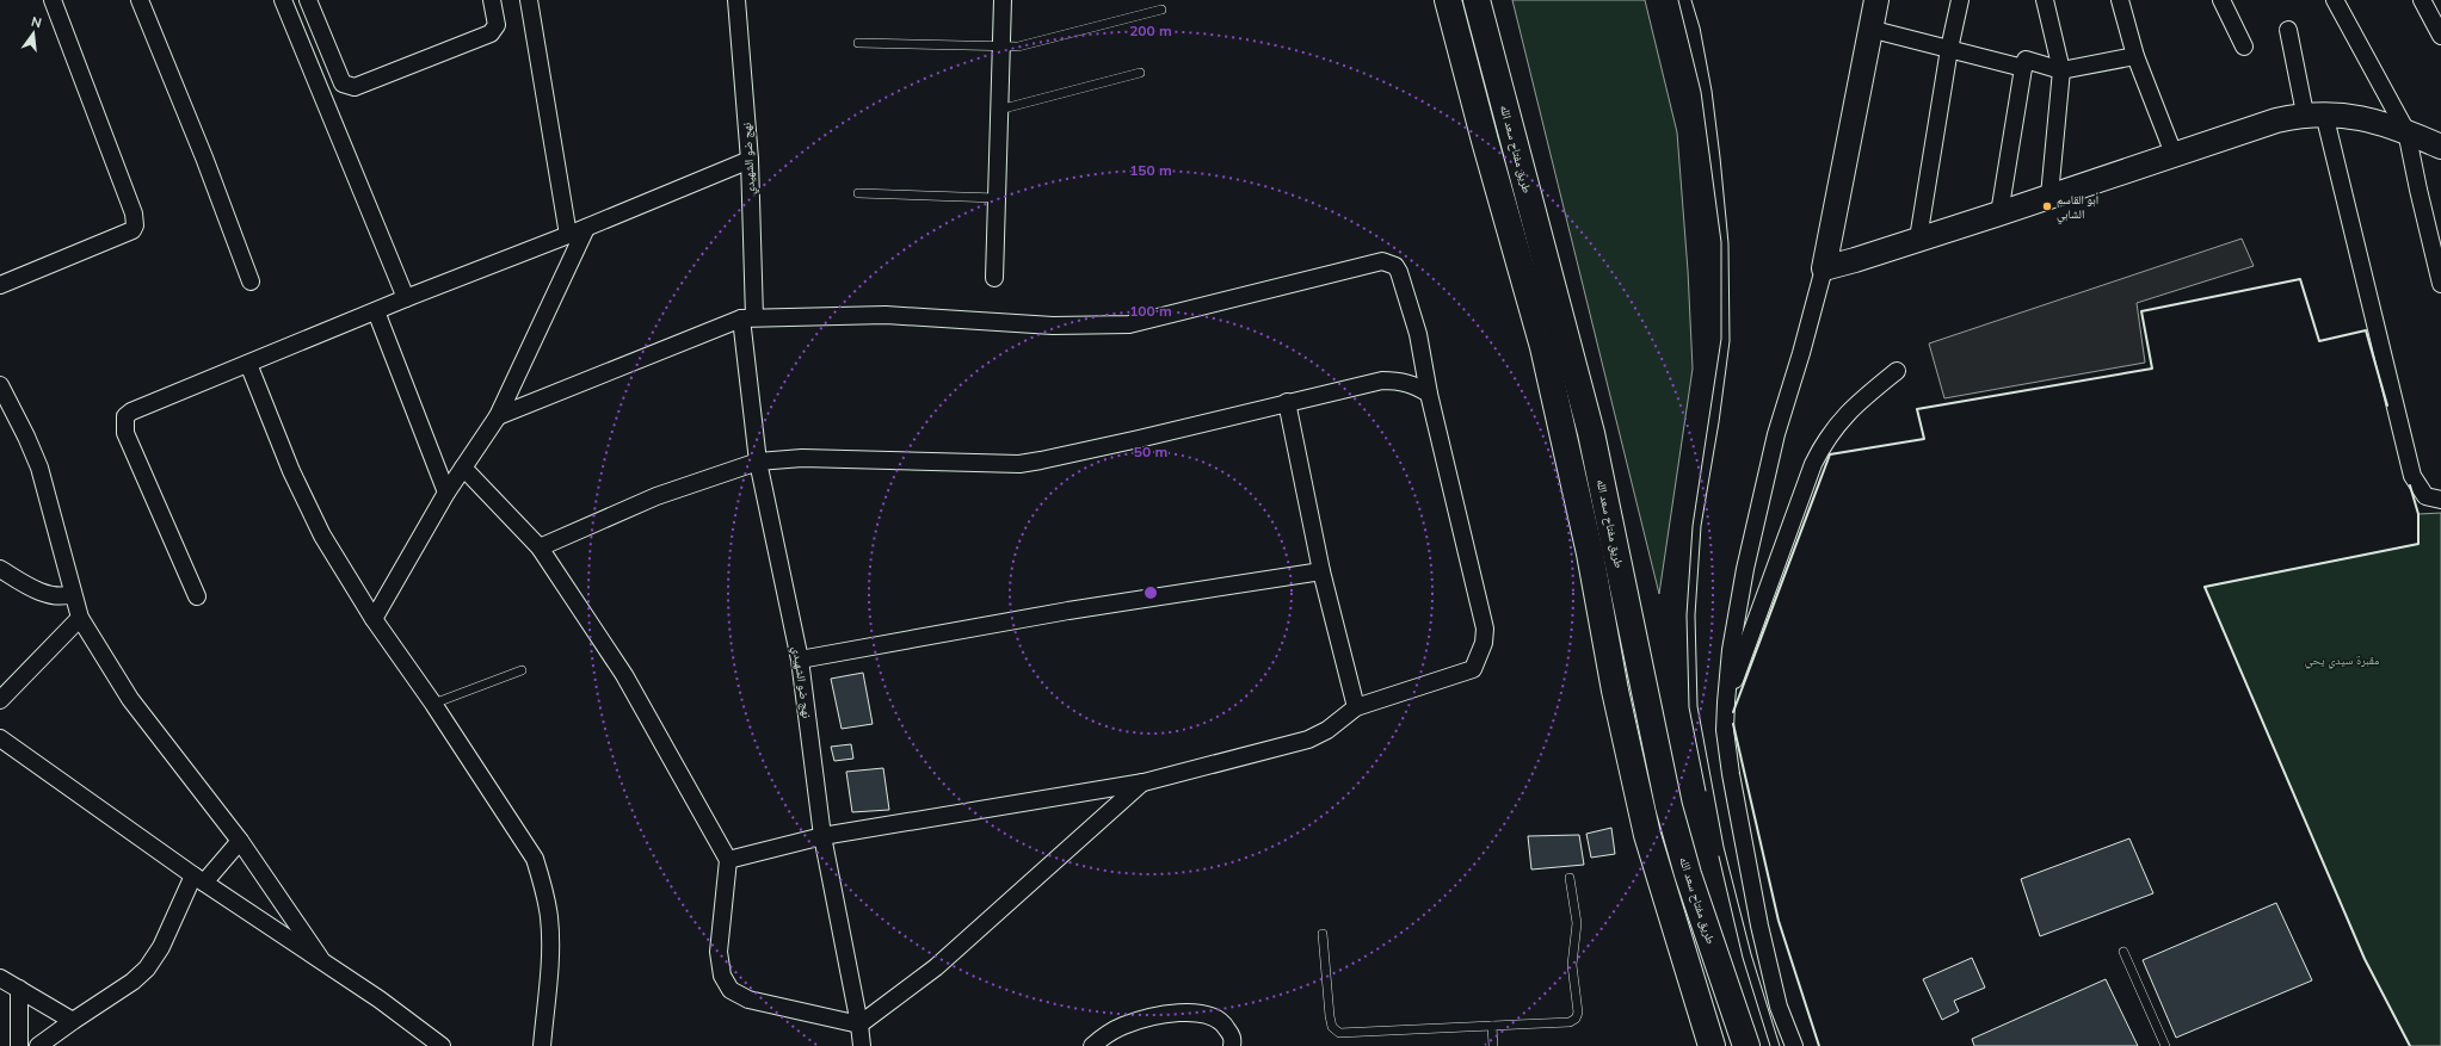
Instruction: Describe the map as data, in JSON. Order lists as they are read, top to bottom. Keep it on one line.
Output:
{"streets":{"highway":["طريق مفتاح سعد الله"],"street":["نهج ضو الشهيدي"]},"parks":["مقبرة سيدي يحي"],"places":["أبو القاسم الشابي"],"north":"top","rings":["200 m","150 m","100 m","50 m"]}
